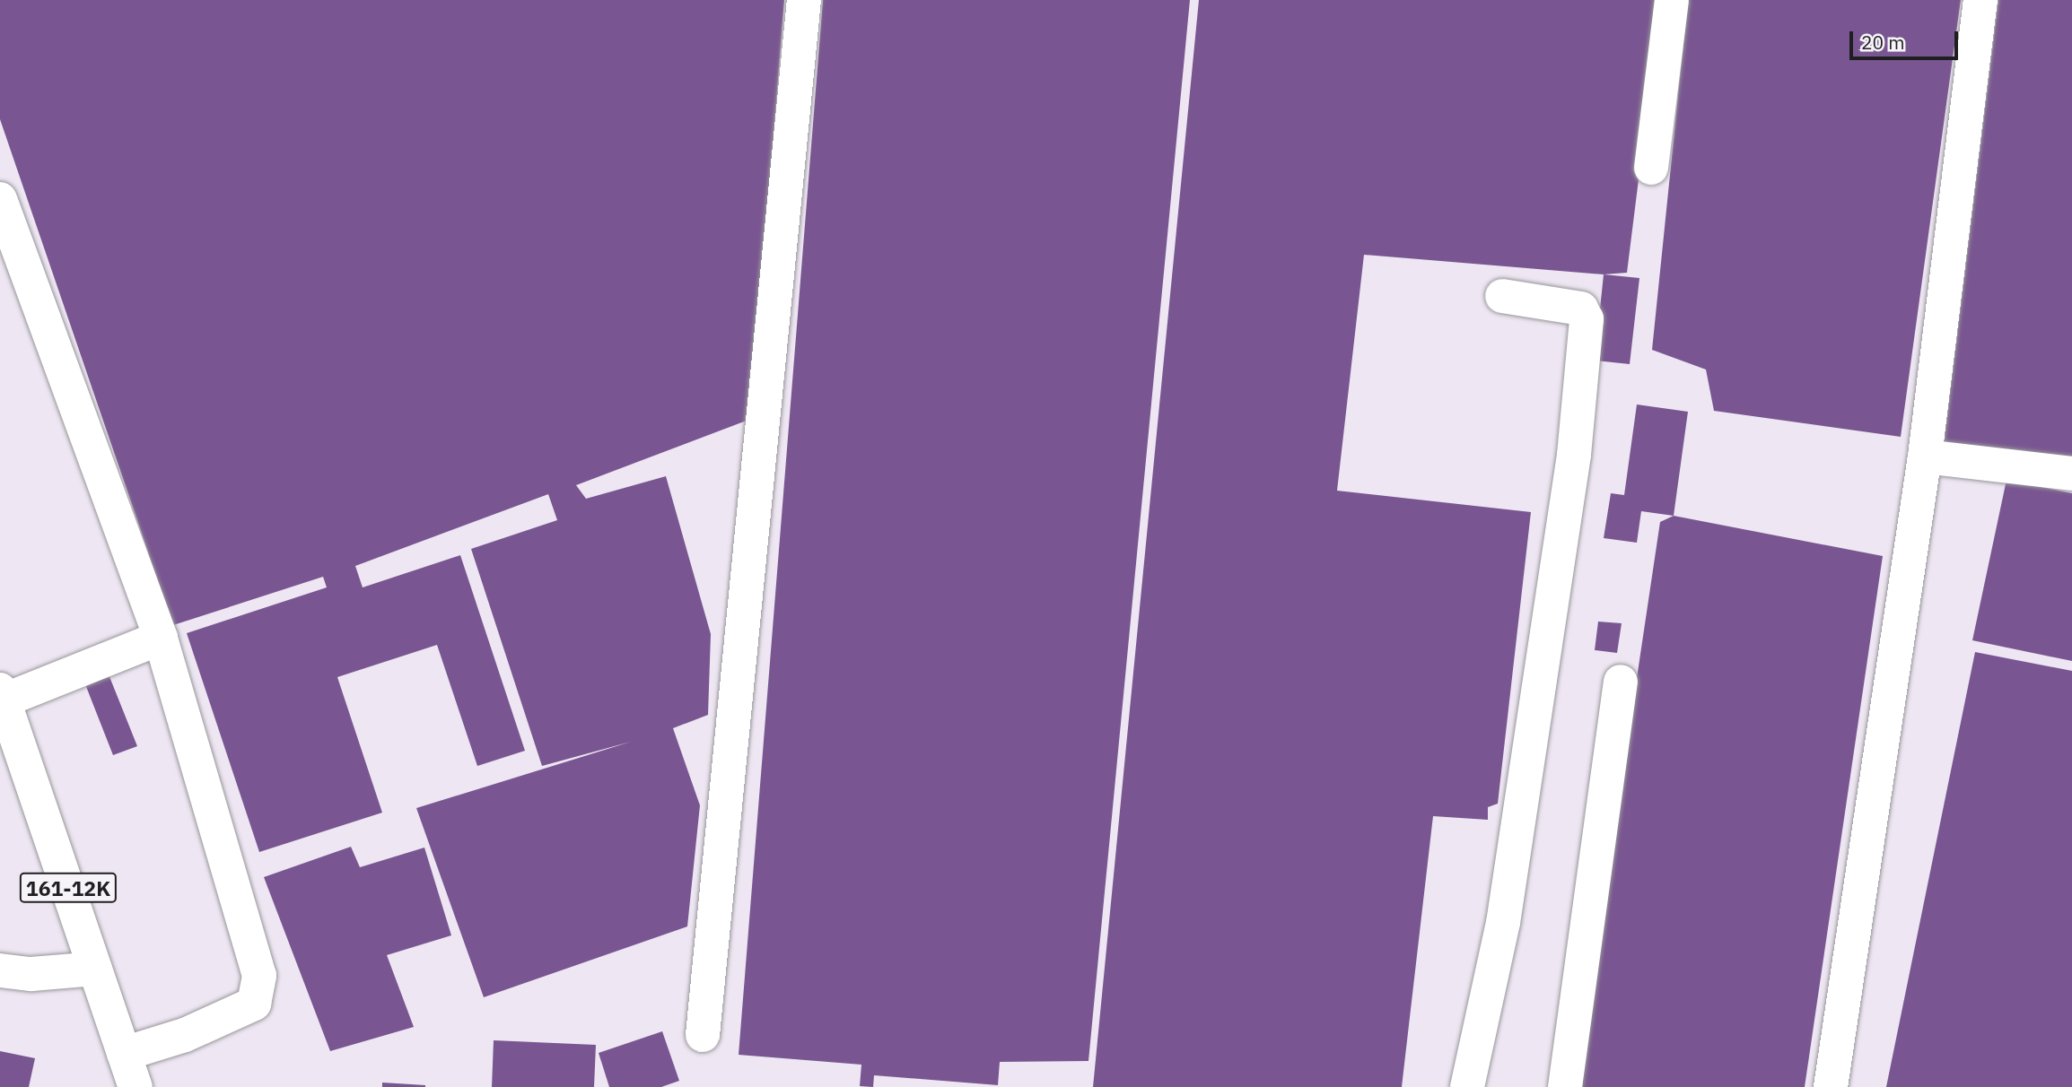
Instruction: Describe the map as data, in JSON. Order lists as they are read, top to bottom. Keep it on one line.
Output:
{"streets":{"main road":["161-12K"]},"scale_bar":"20 m"}
